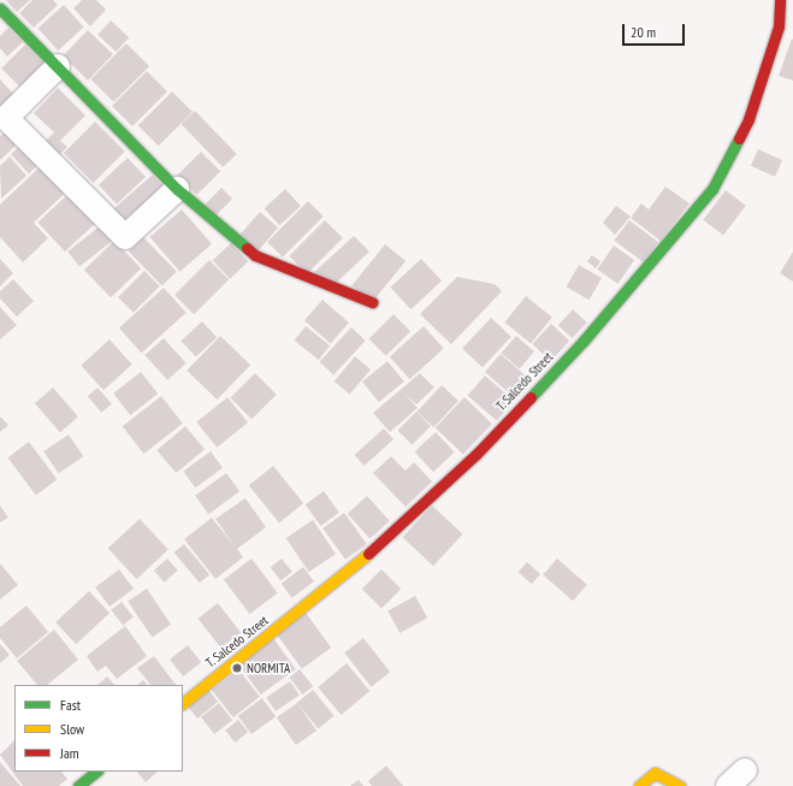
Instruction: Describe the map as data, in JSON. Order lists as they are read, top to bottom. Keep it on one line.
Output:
{"streets":{"street":["T. Salcedo Street"]},"places":["NORMITA"],"legend":["Fast","Slow","Jam"],"scale_bar":"20 m"}
